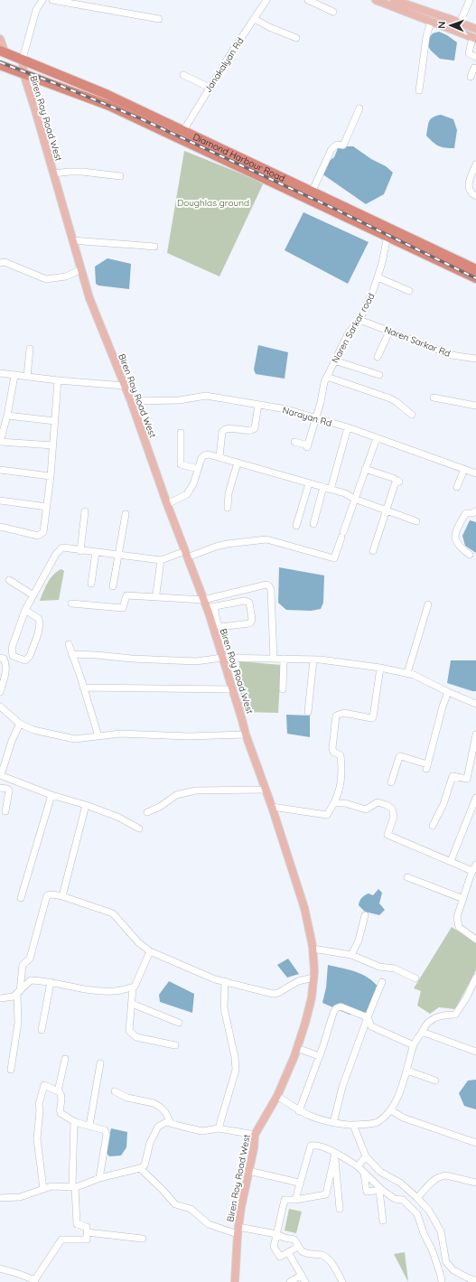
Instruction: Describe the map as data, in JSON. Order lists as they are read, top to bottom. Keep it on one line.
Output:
{"streets":{"highway":["Diamond Harbour Road"],"main road":["Biren Roy Road West"],"street":["Janakalyan Rd","Naren Sarkar road","Naren Sarkar Rd","Narayan Rd"]},"crossings":[["Janakalyan Rd","Diamond Harbour Road"],["Biren Roy Road West","Diamond Harbour Road"],["Biren Roy Road West","Narayan Rd"],["Diamond Harbour Road","Naren Sarkar road"],["Naren Sarkar road","Naren Sarkar Rd"],["Naren Sarkar road","Narayan Rd"]],"parks":["Doughlas ground"],"north":"left"}
